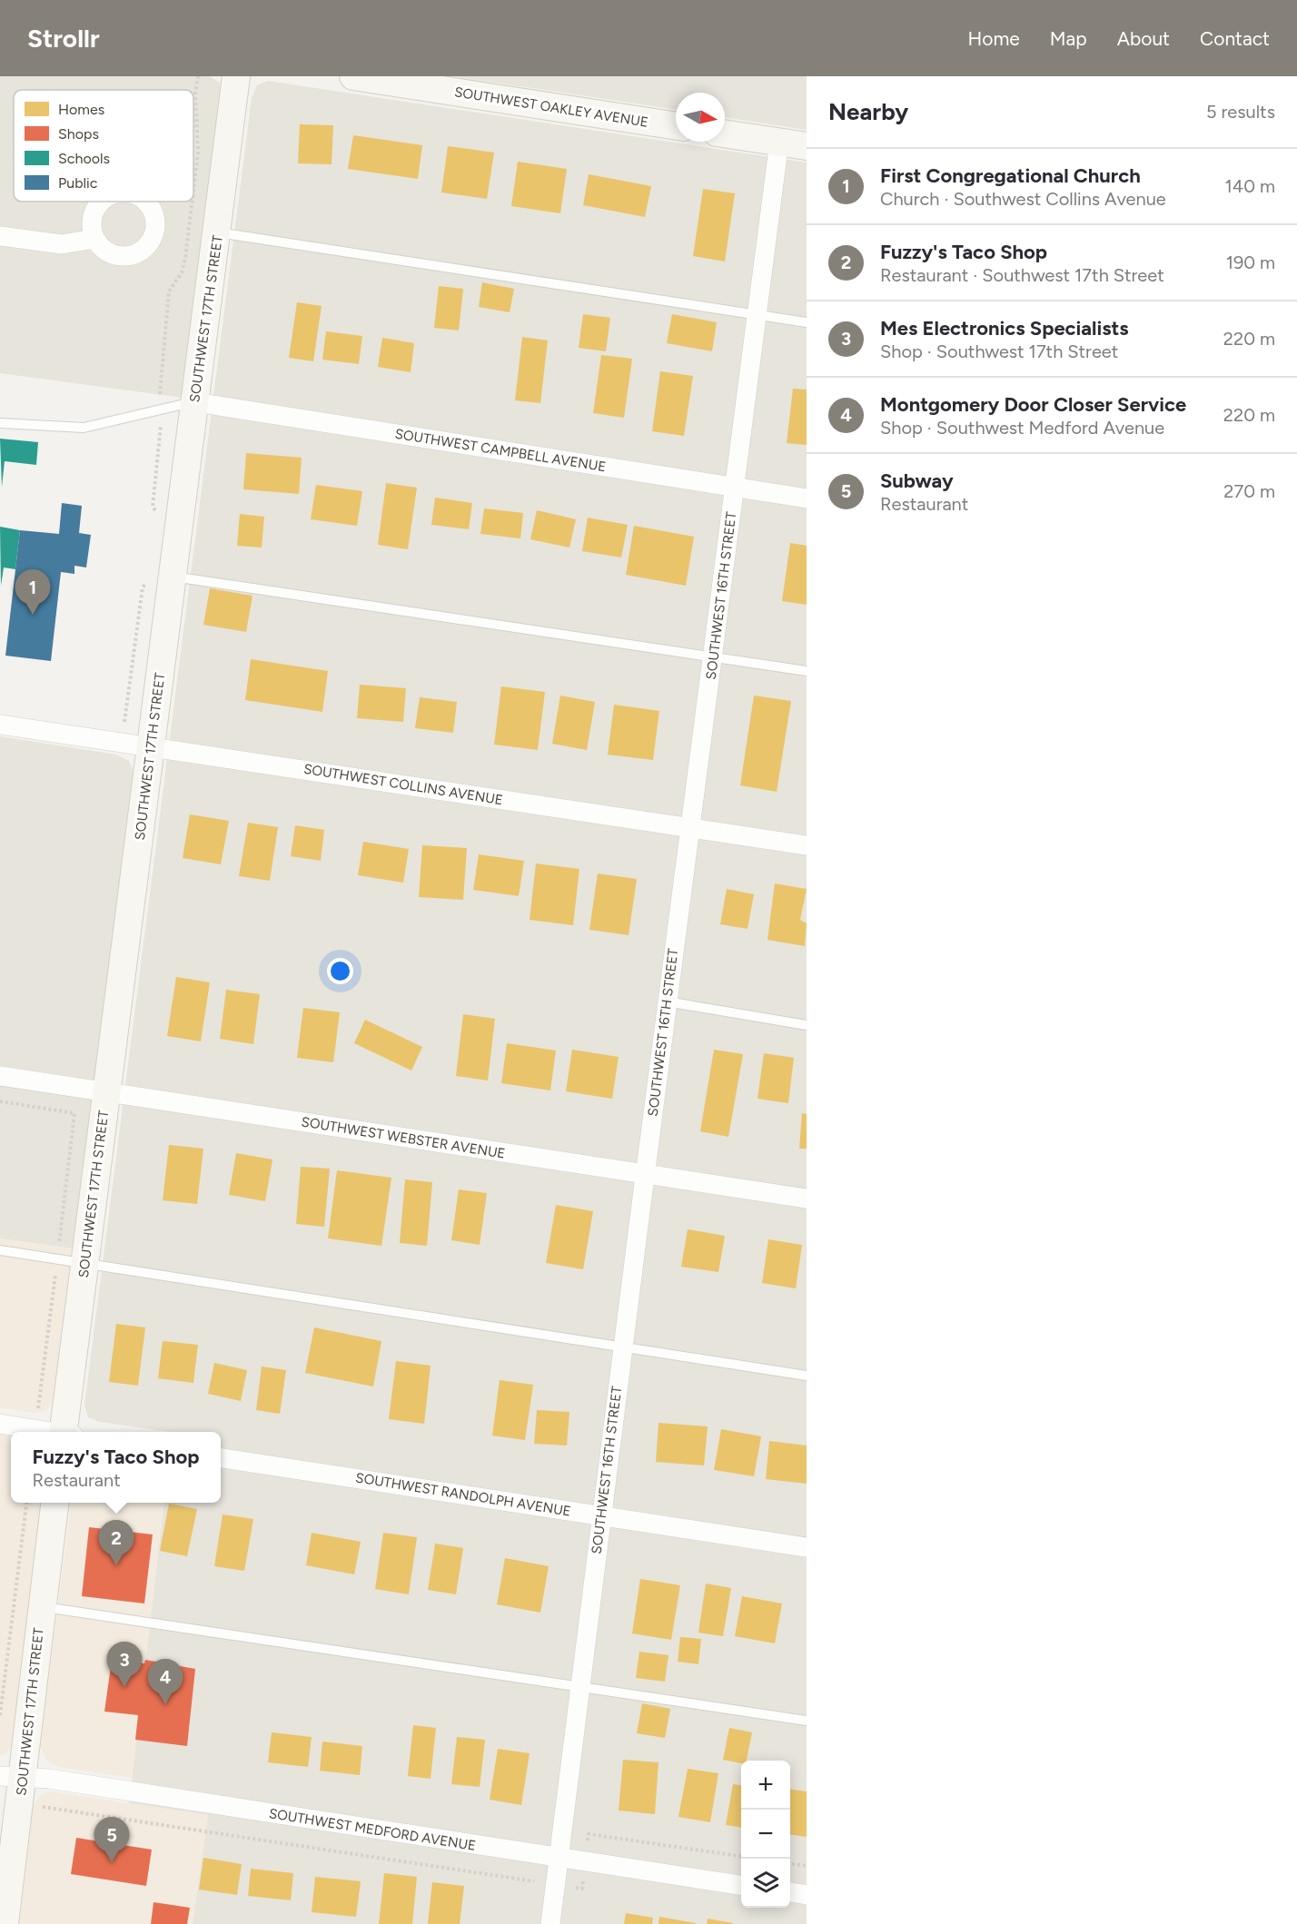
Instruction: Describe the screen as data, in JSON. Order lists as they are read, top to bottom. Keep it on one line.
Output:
{"streets":{"main road":["SOUTHWEST OAKLEY AVENUE","SOUTHWEST 17TH STREET"],"street":["SOUTHWEST CAMPBELL AVENUE","SOUTHWEST 16TH STREET","SOUTHWEST COLLINS AVENUE","SOUTHWEST WEBSTER AVENUE","SOUTHWEST RANDOLPH AVENUE","SOUTHWEST MEDFORD AVENUE"]},"crossings":[["SOUTHWEST 17TH STREET","SOUTHWEST CAMPBELL AVENUE"],["SOUTHWEST 17TH STREET","SOUTHWEST COLLINS AVENUE"],["SOUTHWEST 17TH STREET","SOUTHWEST WEBSTER AVENUE"],["SOUTHWEST 17TH STREET","SOUTHWEST MEDFORD AVENUE"],["SOUTHWEST CAMPBELL AVENUE","SOUTHWEST 16TH STREET"],["SOUTHWEST 16TH STREET","SOUTHWEST COLLINS AVENUE"],["SOUTHWEST 16TH STREET","SOUTHWEST WEBSTER AVENUE"],["SOUTHWEST 16TH STREET","SOUTHWEST RANDOLPH AVENUE"],["SOUTHWEST 16TH STREET","SOUTHWEST MEDFORD AVENUE"]],"legend":["Homes","Shops","Schools","Public"],"north":"right","page":{"header":"Strollr","nav":["Home","Map","About","Contact"],"heading":["Nearby","5 results"],"list":[{"mark":"1","name":"First Congregational Church","note":"Church · Southwest Collins Avenue","value":"140 m"},{"mark":"2","name":"Fuzzy's Taco Shop","note":"Restaurant · Southwest 17th Street","value":"190 m"},{"mark":"3","name":"Mes Electronics Specialists","note":"Shop · Southwest 17th Street","value":"220 m"},{"mark":"4","name":"Montgomery Door Closer Service","note":"Shop · Southwest Medford Avenue","value":"220 m"},{"mark":"5","name":"Subway","note":"Restaurant","value":"270 m"}],"pins":["1","2","3","4","5"],"popup":["Fuzzy's Taco Shop","Restaurant"],"map_buttons":["+","−"]}}
